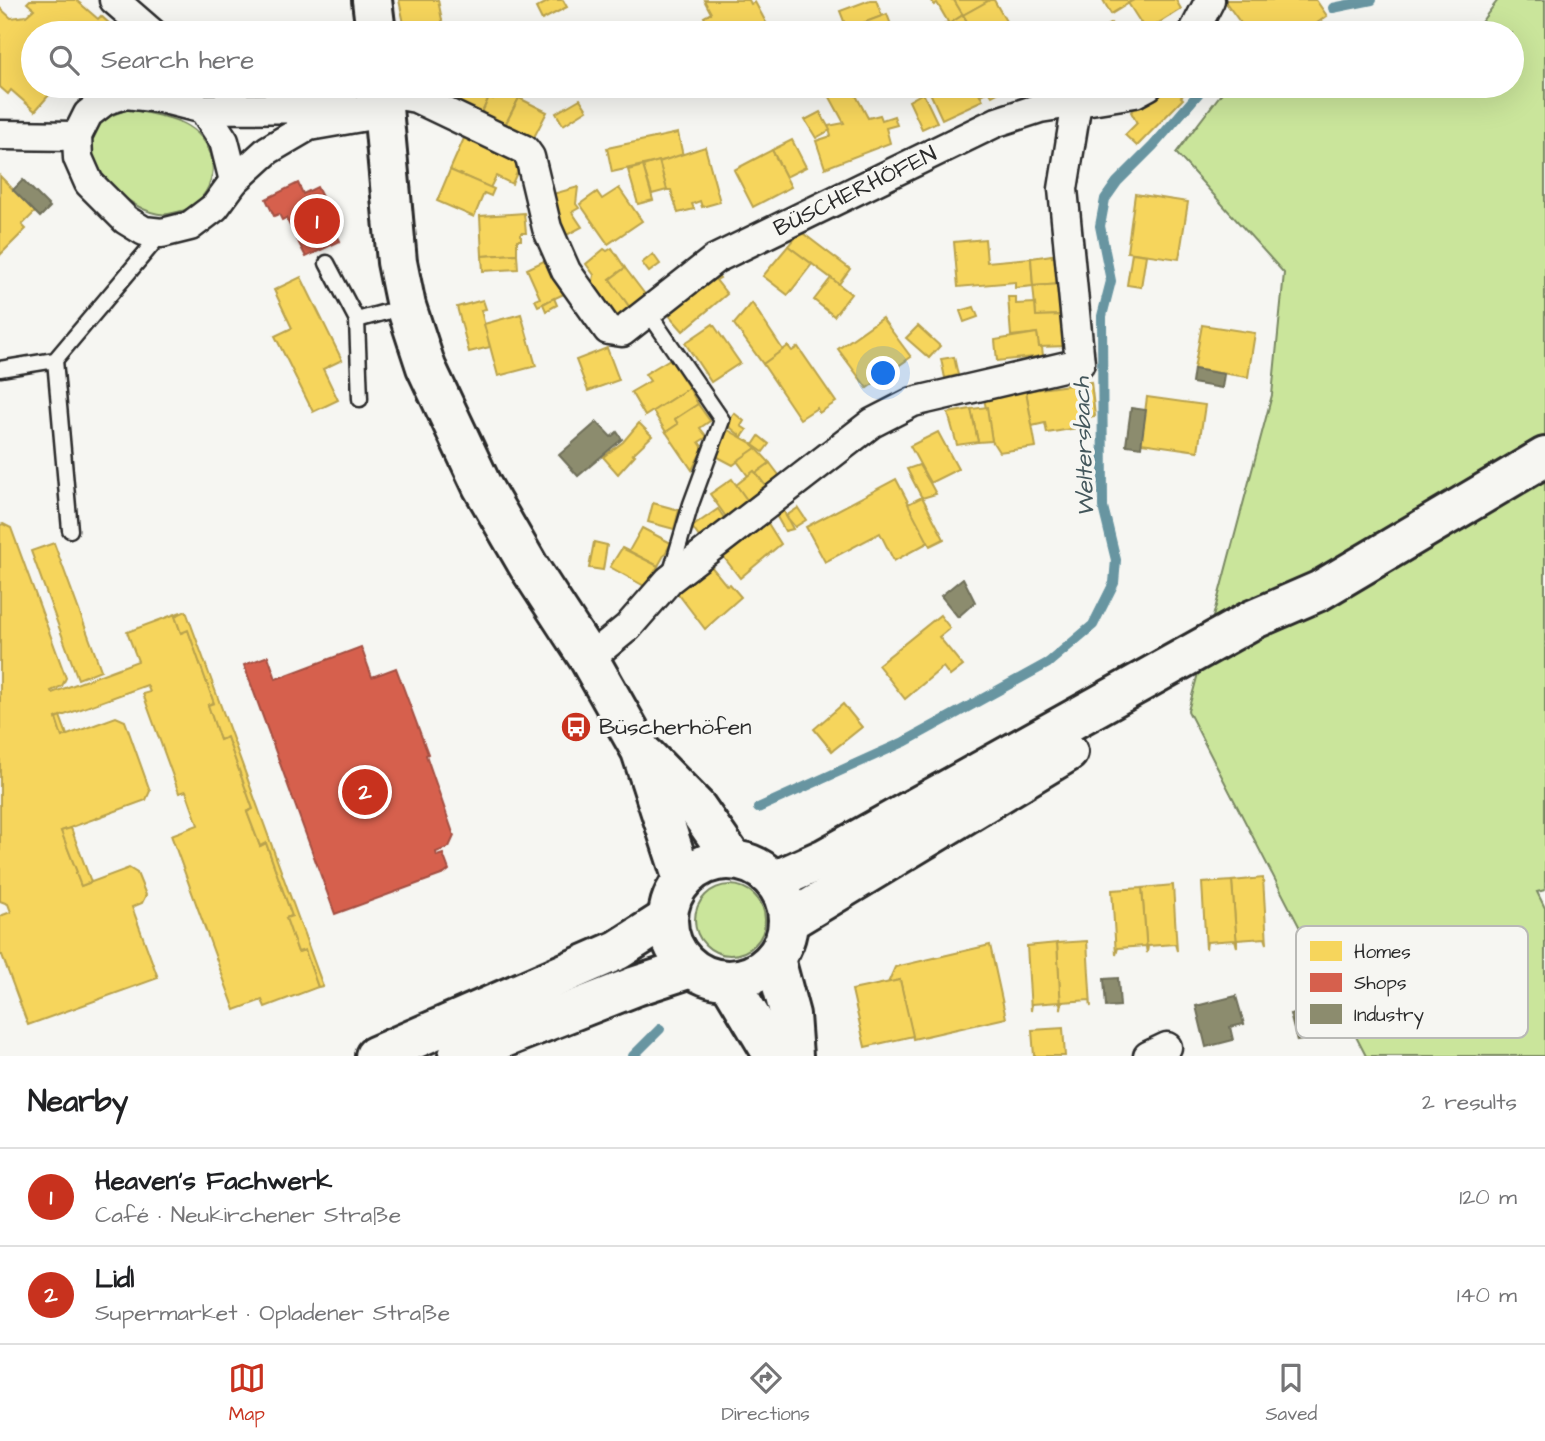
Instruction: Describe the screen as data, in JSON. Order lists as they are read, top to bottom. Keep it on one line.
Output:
{"streets":{"street":["BÜSCHERHÖFEN"]},"water":["Weltersbach"],"places":{"bus stop":["Büscherhöfen"]},"legend":["Homes","Shops","Industry"],"page":{"search":"Search here","pins":["1","2"],"heading":["Nearby","2 results"],"list":[{"mark":"1","name":"Heaven's Fachwerk","note":"Café · Neukirchener Straße","value":"120 m"},{"mark":"2","name":"Lidl","note":"Supermarket · Opladener Straße","value":"140 m"}],"nav":["Map","Directions","Saved"]}}
